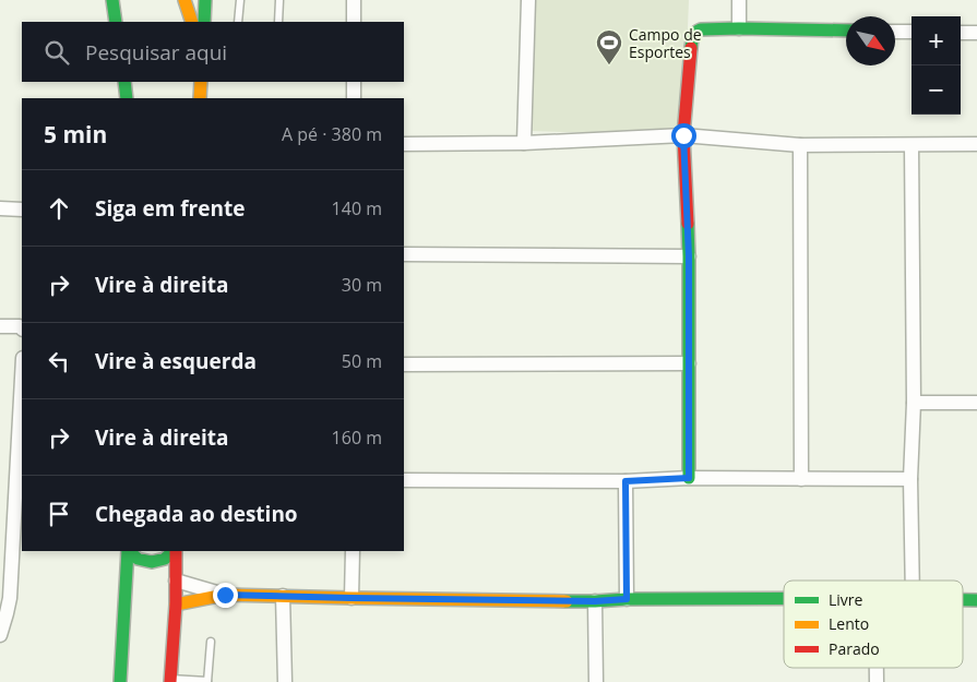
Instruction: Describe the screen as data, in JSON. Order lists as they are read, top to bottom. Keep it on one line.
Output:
{"places":{"sports":["Campo de Esportes"]},"legend":["Livre","Lento","Parado"],"north":"bottom right","page":{"map_buttons":["+","−"],"search":"Pesquisar aqui","heading":["5 min","A pé · 380 m"],"list":[["Siga em frente","140 m"],["Vire à direita","30 m"],["Vire à esquerda","50 m"],["Vire à direita","160 m"],"Chegada ao destino"]}}
